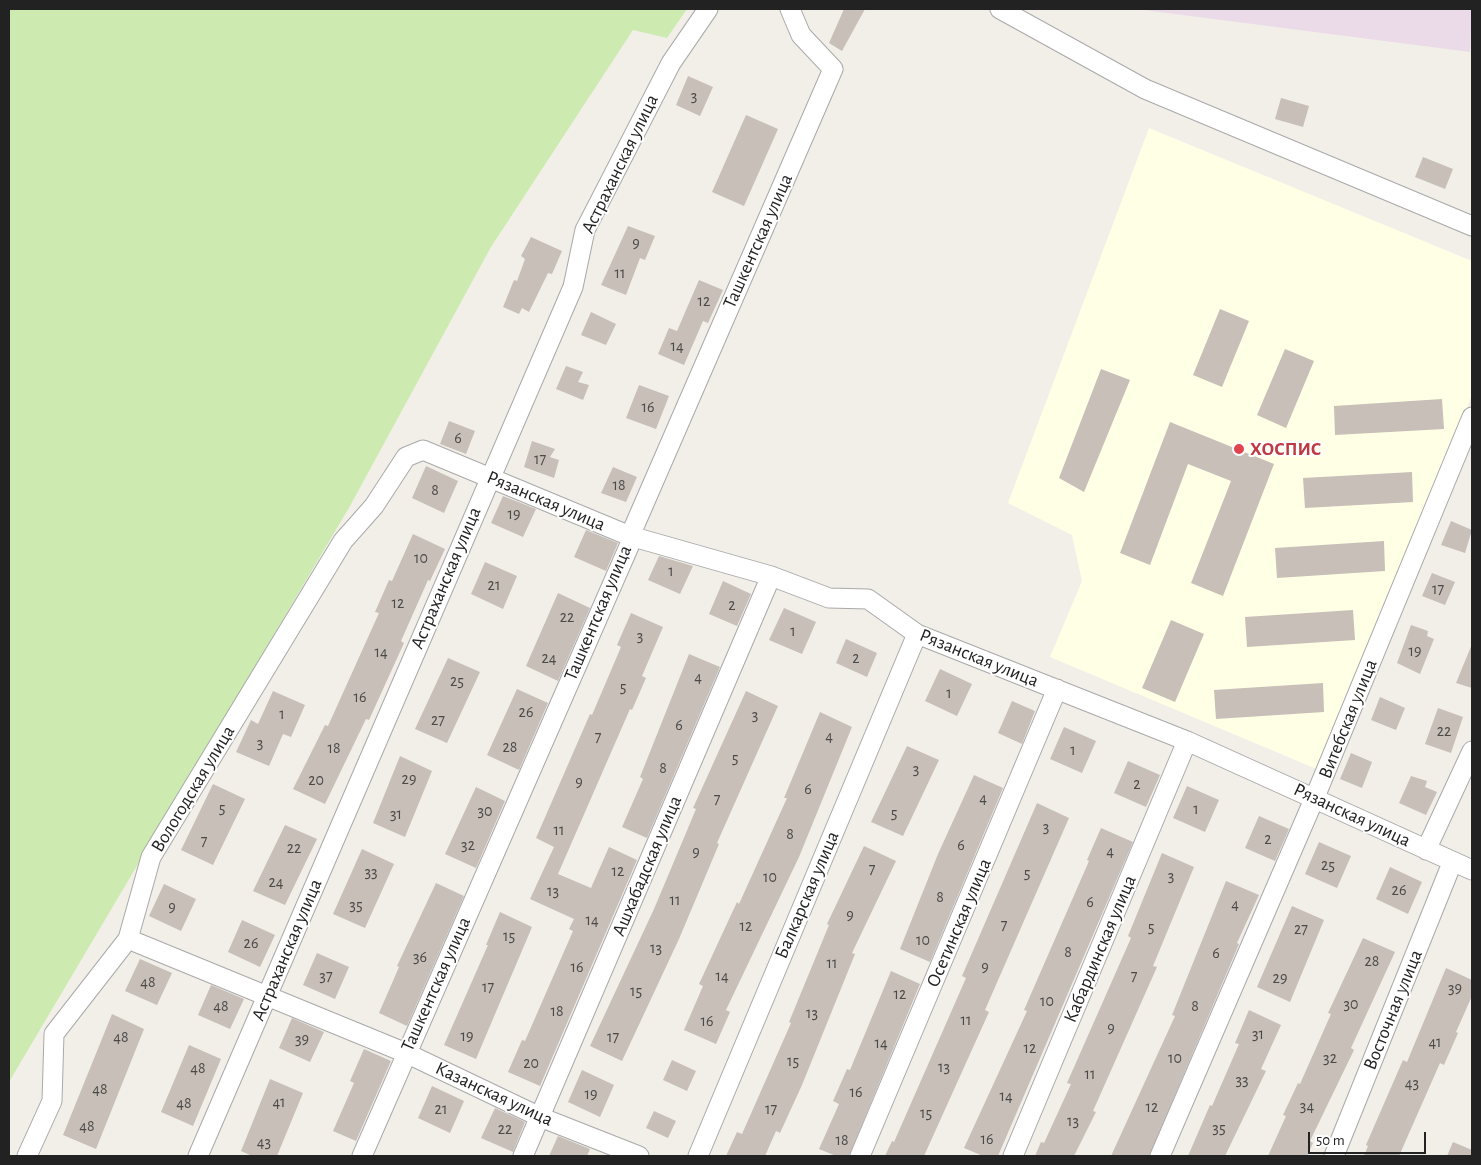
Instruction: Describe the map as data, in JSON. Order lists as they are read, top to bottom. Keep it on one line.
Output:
{"streets":{"street":["Астраханская улица","Ташкентская улица","Рязанская улица","Витебская улица","Вологодская улица","Ашхабадская улица","Балкарская улица","Осетинская улица","Кабардинская улица","Восточная улица","Казанская улица"]},"crossings":[["Астраханская улица","Рязанская улица"],["Астраханская улица","Казанская улица"],["Ташкентская улица","Рязанская улица"],["Ташкентская улица","Казанская улица"],["Рязанская улица","Витебская улица"],["Рязанская улица","Вологодская улица"],["Рязанская улица","Ашхабадская улица"],["Рязанская улица","Балкарская улица"],["Рязанская улица","Осетинская улица"],["Рязанская улица","Кабардинская улица"],["Рязанская улица","Восточная улица"],["Вологодская улица","Казанская улица"],["Ашхабадская улица","Казанская улица"]],"places":["ХОСПИС"],"house_numbers":["3","9","11","12","14","16","6","17","18","8","19","10","1","21","17","12","2","22","1","3","19","14","24","2","4","25","5","1","16","26","1","3","27","6","22","4","7","3","28","18","1","5","8","3","29","20","9","2","6","4","7","5","1","30","5","31","3","11","8","2","7","32","6","22","4","9","25","7","12","33","5","3","10","24","26","13","8","11","6","4","35","9","9","14","7","12","5","27","15","10","26","13","8","6","36","28","11","16","9","37","14","7","29","48","17","39","15","12","10","30","48","8","18","13","11","16","9","31","19","48","17","39","41","14","12","10","32","15","20","13","48","11","33","43","48","16","19","14","41","48","34","12","21","17","15","13","48","35","22","16","18","43"],"scale_bar":"50 m"}
